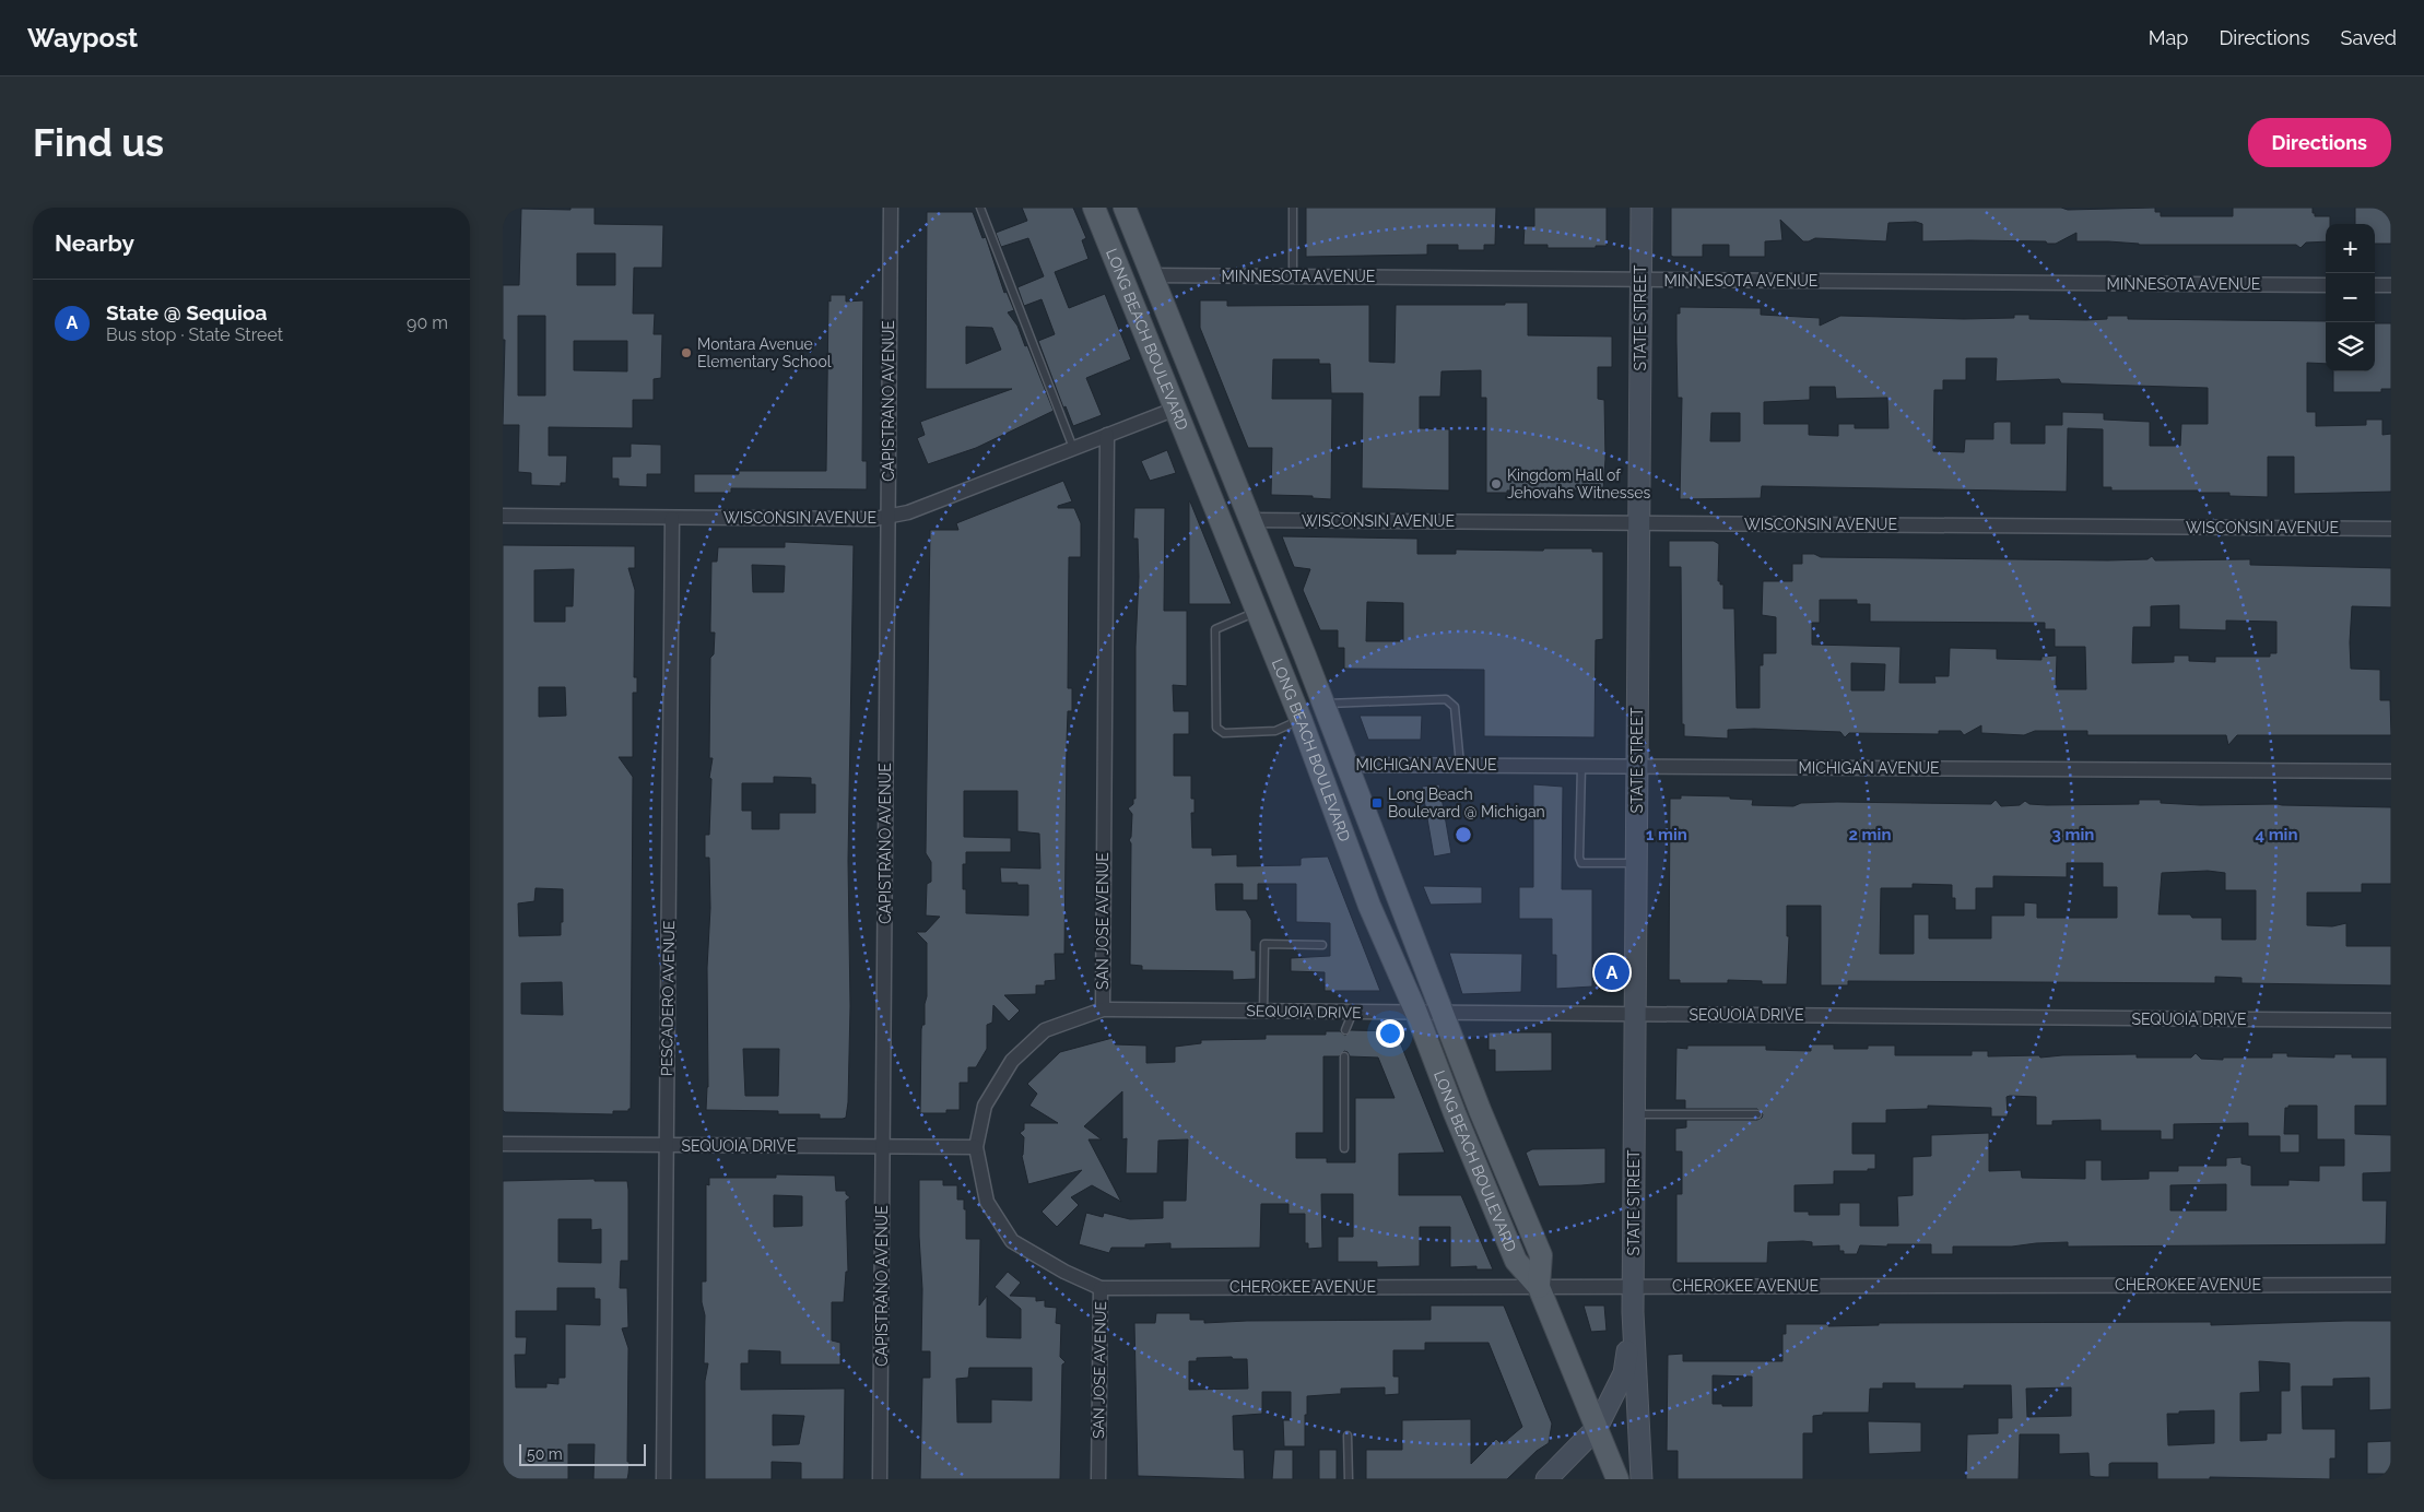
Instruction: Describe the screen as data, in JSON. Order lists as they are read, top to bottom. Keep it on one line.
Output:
{"streets":{"main road":["STATE STREET","LONG BEACH BOULEVARD"],"street":["MINNESOTA AVENUE","CAPISTRANO AVENUE","WISCONSIN AVENUE","MICHIGAN AVENUE","SAN JOSE AVENUE","PESCADERO AVENUE","SEQUOIA DRIVE","CHEROKEE AVENUE"]},"crossings":[["MINNESOTA AVENUE","STATE STREET"],["MINNESOTA AVENUE","LONG BEACH BOULEVARD"],["STATE STREET","LONG BEACH BOULEVARD"],["STATE STREET","WISCONSIN AVENUE"],["STATE STREET","MICHIGAN AVENUE"],["STATE STREET","SEQUOIA DRIVE"],["STATE STREET","CHEROKEE AVENUE"],["LONG BEACH BOULEVARD","WISCONSIN AVENUE"],["LONG BEACH BOULEVARD","MICHIGAN AVENUE"],["LONG BEACH BOULEVARD","SEQUOIA DRIVE"],["LONG BEACH BOULEVARD","CHEROKEE AVENUE"],["CAPISTRANO AVENUE","WISCONSIN AVENUE"],["CAPISTRANO AVENUE","SEQUOIA DRIVE"],["WISCONSIN AVENUE","SAN JOSE AVENUE"],["WISCONSIN AVENUE","PESCADERO AVENUE"],["SAN JOSE AVENUE","SEQUOIA DRIVE"],["SAN JOSE AVENUE","CHEROKEE AVENUE"],["PESCADERO AVENUE","SEQUOIA DRIVE"]],"places":{"other":["Montara Avenue Elementary School","Kingdom Hall of Jehovahs Witnesses"],"transit":["Long Beach Boulevard @ Michigan"]},"scale_bar":"50 m","page":{"header":"Waypost","nav":["Map","Directions","Saved"],"buttons":"Directions","title":"Find us","heading":"Nearby","map_buttons":["+","−"],"list":[{"mark":"A","name":"State @ Sequioa","note":"Bus stop · State Street","value":"90 m"}],"pins":"A","scale":"50 m"},"rings":["1 min","2 min","3 min","4 min"]}
